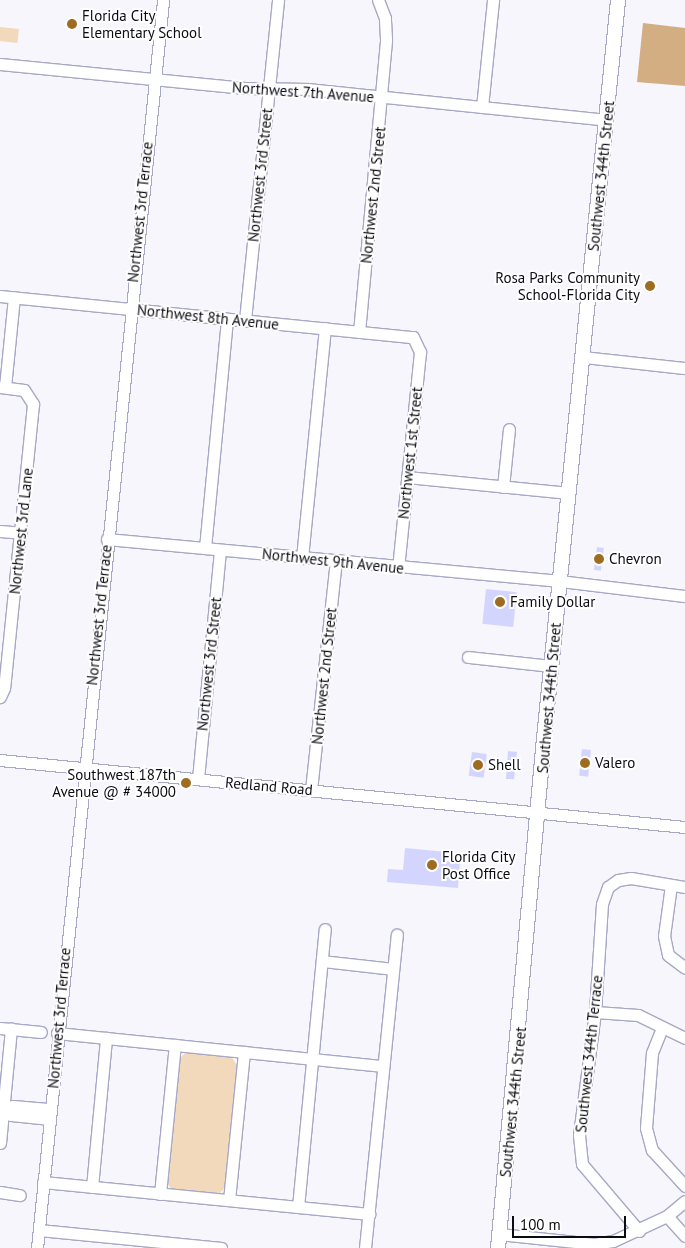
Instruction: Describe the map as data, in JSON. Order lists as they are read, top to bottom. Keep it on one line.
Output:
{"streets":{"main road":["Southwest 344th Street"],"street":["Northwest 7th Avenue","Northwest 3rd Street","Northwest 2nd Street","Northwest 3rd Terrace","Northwest 8th Avenue","Northwest 1st Street","Northwest 3rd Lane","Northwest 9th Avenue","Redland Road","Southwest 344th Terrace"]},"crossings":[["Northwest 7th Avenue","Northwest 3rd Street"],["Northwest 7th Avenue","Southwest 344th Street"],["Northwest 7th Avenue","Northwest 2nd Street"],["Northwest 7th Avenue","Northwest 3rd Terrace"],["Northwest 3rd Street","Northwest 8th Avenue"],["Northwest 3rd Street","Northwest 9th Avenue"],["Northwest 3rd Street","Redland Road"],["Southwest 344th Street","Northwest 9th Avenue"],["Southwest 344th Street","Redland Road"],["Northwest 2nd Street","Northwest 8th Avenue"],["Northwest 2nd Street","Northwest 9th Avenue"],["Northwest 2nd Street","Redland Road"],["Northwest 3rd Terrace","Northwest 8th Avenue"],["Northwest 3rd Terrace","Northwest 9th Avenue"],["Northwest 3rd Terrace","Redland Road"],["Northwest 8th Avenue","Northwest 1st Street"],["Northwest 1st Street","Northwest 9th Avenue"]],"places":["Florida City Elementary School","Rosa Parks Community School-Florida City","Chevron","Family Dollar","Valero","Shell","Southwest 187th Avenue @ # 34000","Florida City Post Office"],"scale_bar":"100 m"}
